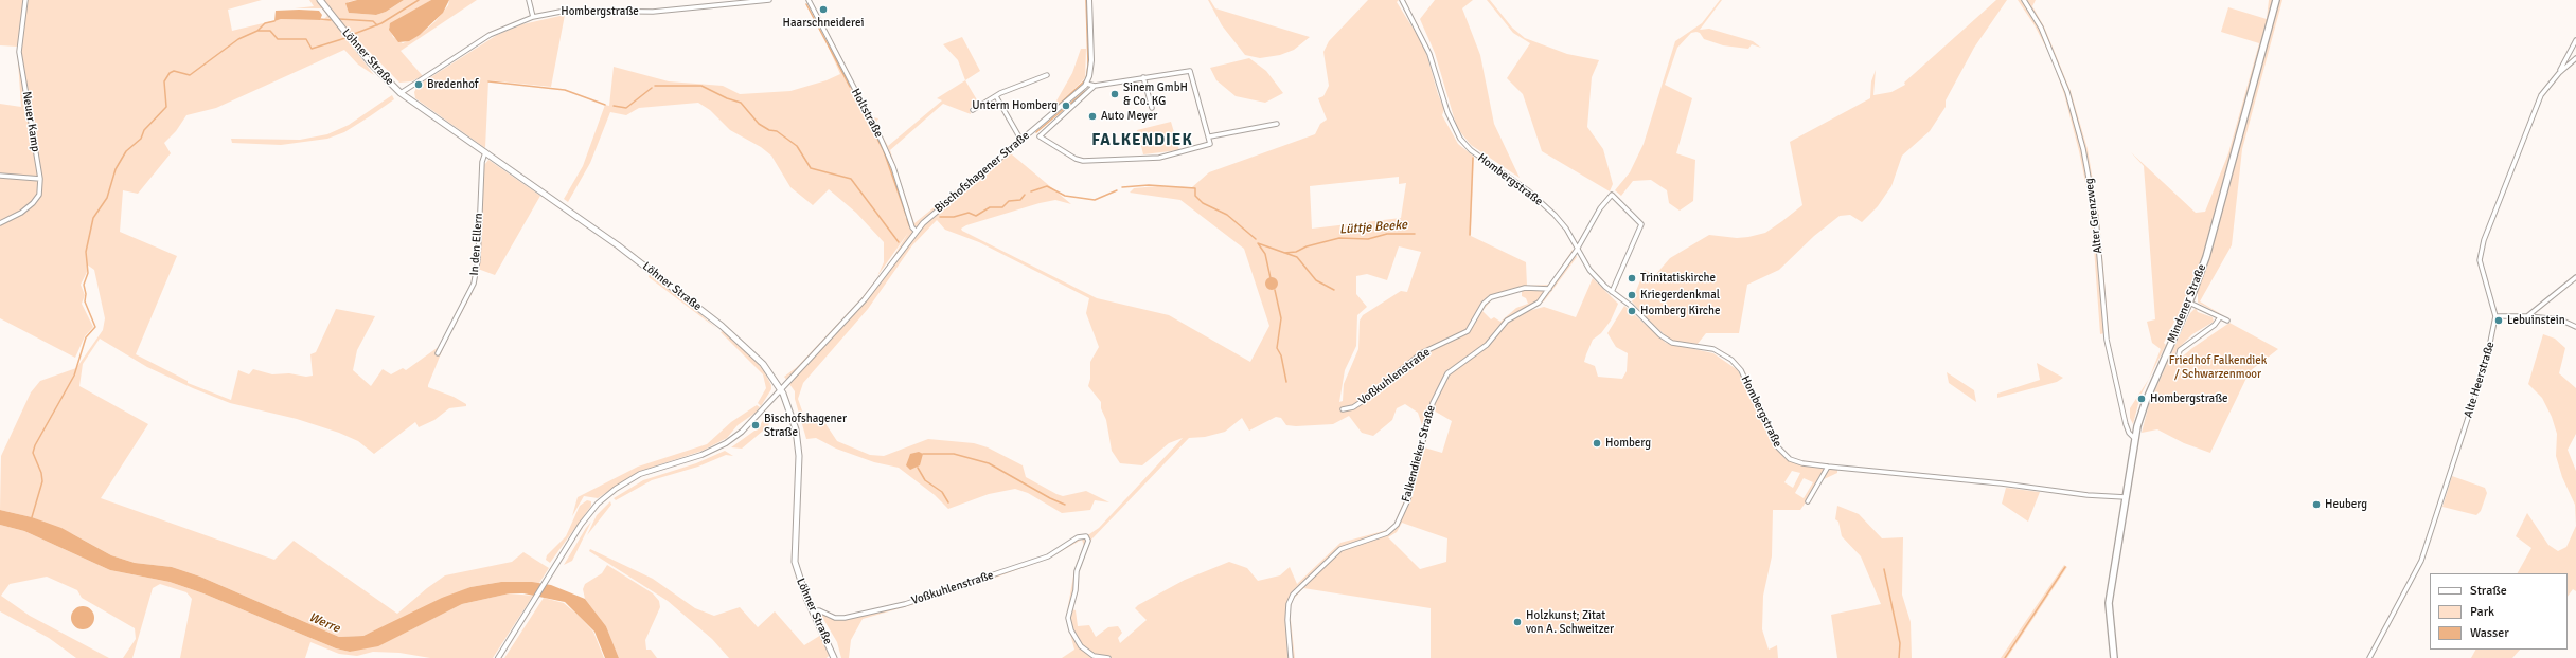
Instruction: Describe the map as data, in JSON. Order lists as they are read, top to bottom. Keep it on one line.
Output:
{"streets":{"main road":["Löhner Straße","Mindener Straße"],"street":["Hombergstraße","Holtstraße","Neuer Kamp","Bischofshagener Straße","Alter Grenzweg","In den Ellern","Voßkuhlenstraße","Alte Heerstraße","Falkendieker Straße"]},"crossings":[["Hombergstraße","Löhner Straße"],["Hombergstraße","Mindener Straße"],["Hombergstraße","Falkendieker Straße"],["Löhner Straße","Bischofshagener Straße"],["Löhner Straße","In den Ellern"],["Löhner Straße","Voßkuhlenstraße"],["Holtstraße","Bischofshagener Straße"],["Alter Grenzweg","Mindener Straße"],["Voßkuhlenstraße","Falkendieker Straße"]],"districts":["FALKENDIEK"],"water":["Lüttje Beeke","Werre"],"parks":["Friedhof Falkendiek / Schwarzenmoor"],"places":["Haarschneiderei","Bredenhof","Sinem GmbH & Co. KG","Unterm Homberg","Auto Meyer","Trinitatiskirche","Kriegerdenkmal","Homberg Kirche","Lebuinstein","Hombergstraße","Bischofshagener Straße","Homberg","Heuberg","Holzkunst; Zitat von A. Schweitzer"],"legend":["Straße","Park","Wasser"]}
